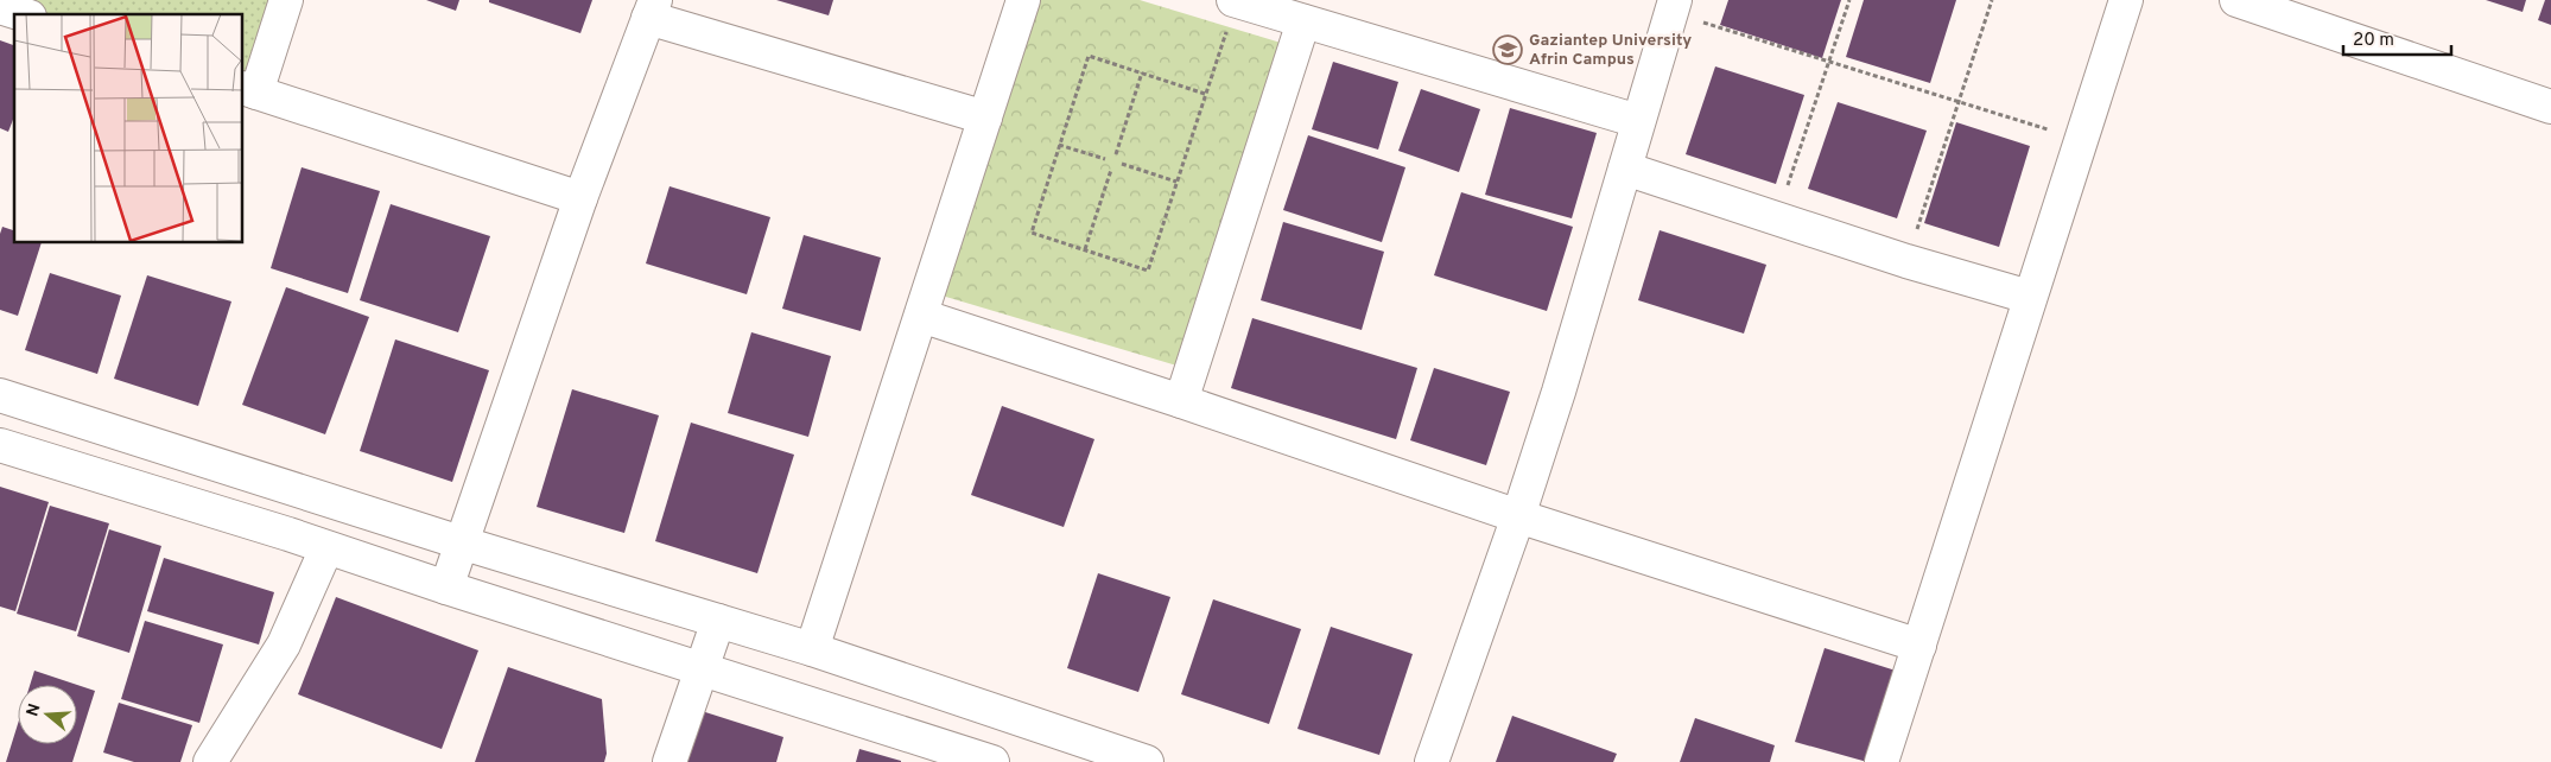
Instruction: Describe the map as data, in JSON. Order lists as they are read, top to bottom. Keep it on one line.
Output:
{"places":{"school or university":["Gaziantep University Afrin Campus"]},"scale_bar":"20 m","north":"left"}
